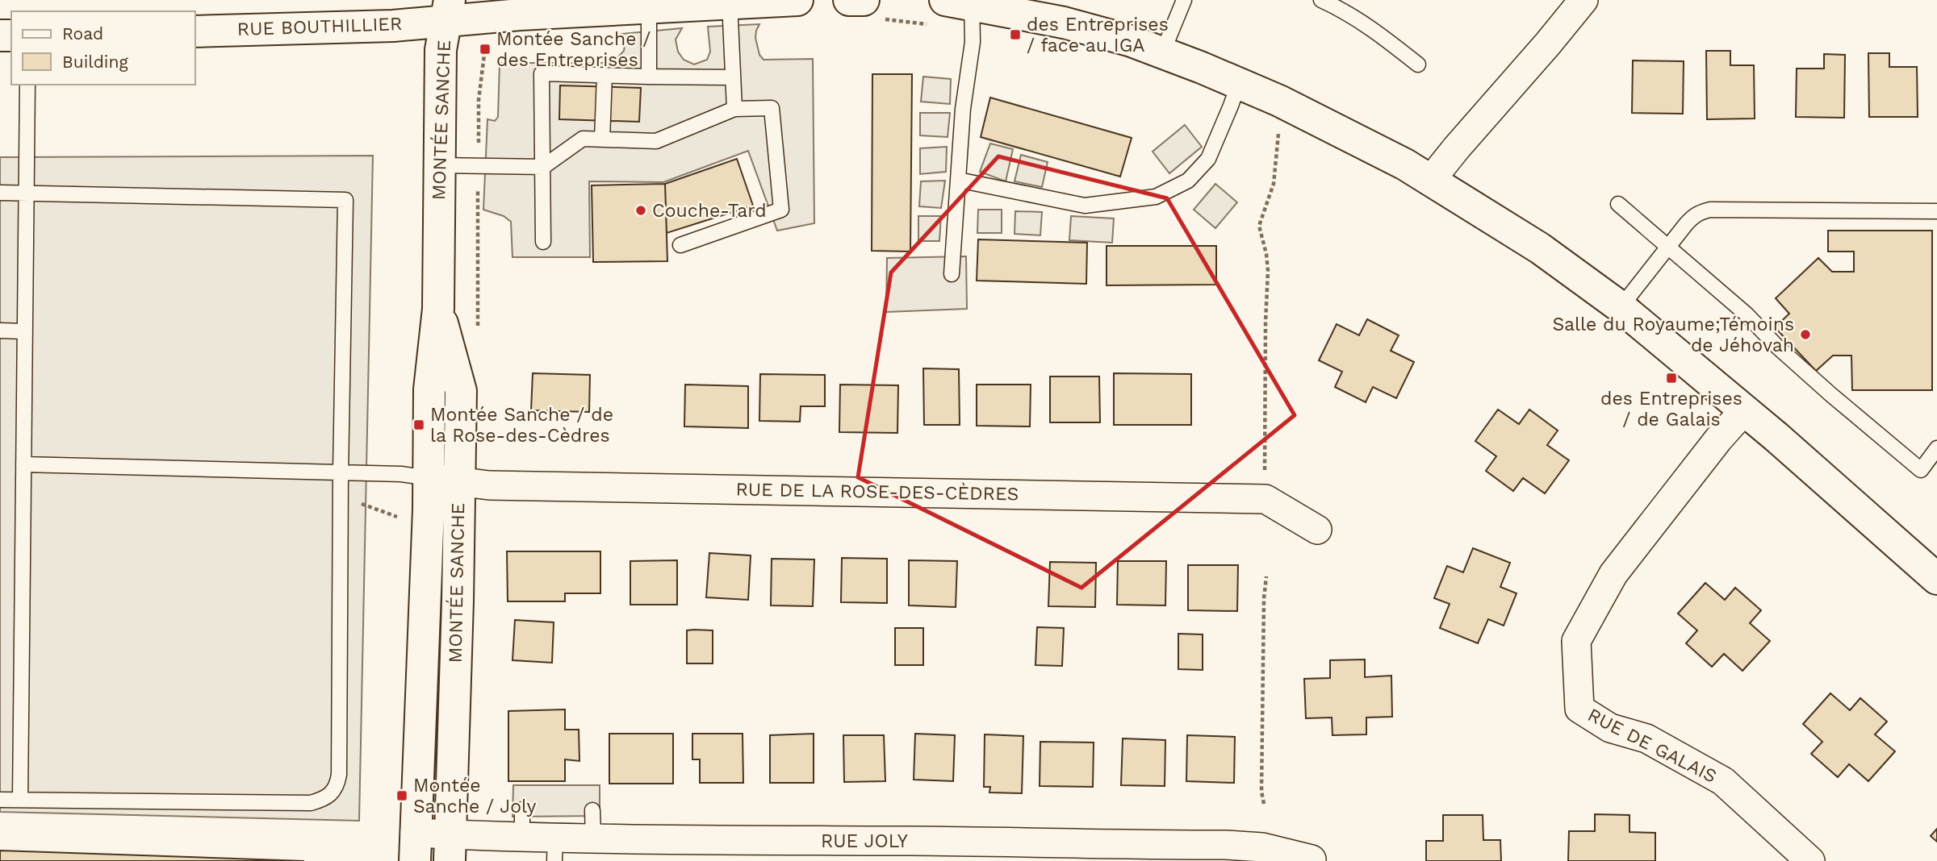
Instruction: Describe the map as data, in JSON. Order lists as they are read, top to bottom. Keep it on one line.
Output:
{"streets":{"street":["RUE BOUTHILLIER","MONTÉE SANCHE","RUE DE LA ROSE-DES-CÈDRES","RUE DE GALAIS","RUE JOLY"]},"crossings":[["RUE BOUTHILLIER","MONTÉE SANCHE"],["MONTÉE SANCHE","RUE DE LA ROSE-DES-CÈDRES"],["MONTÉE SANCHE","RUE JOLY"]],"places":{"transit":["des Entreprises / face au IGA","Montée Sanche / des Entreprises","des Entreprises / de Galais","Montée Sanche / de la Rose-des-Cèdres","Montée Sanche / Joly"],"other":["Couche-Tard","Salle du Royaume;Témoins de Jéhovah"]},"legend":["Road","Building"]}
